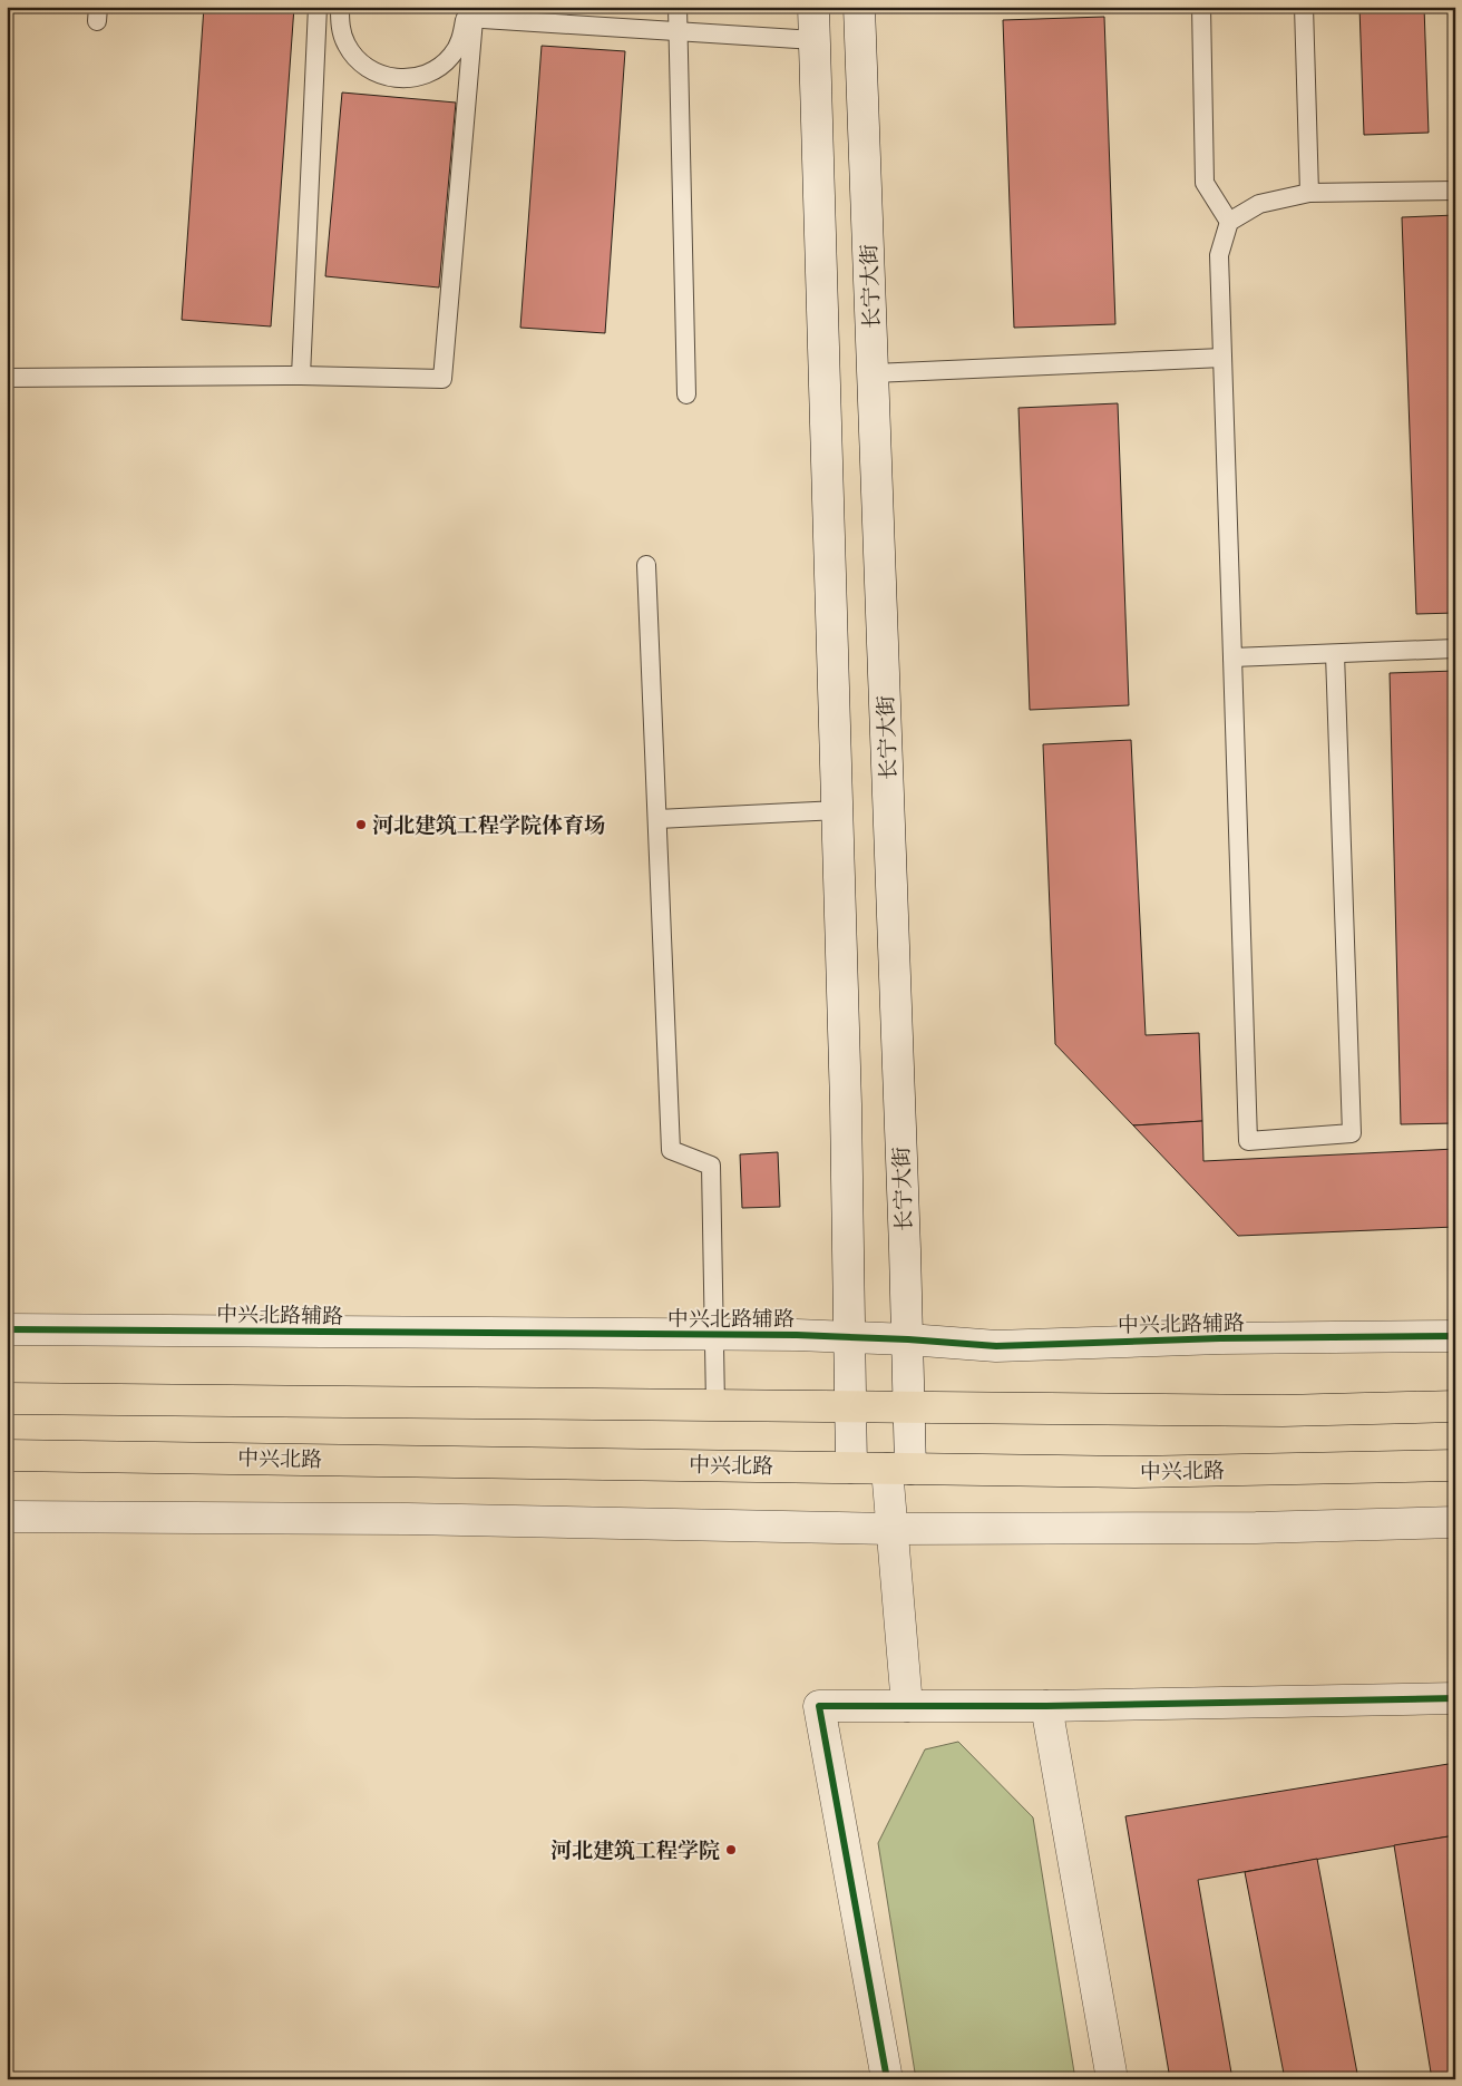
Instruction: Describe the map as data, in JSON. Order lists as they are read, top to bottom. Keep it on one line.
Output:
{"streets":{"main road":["中兴北路"],"street":["长宁大街","中兴北路辅路"]},"crossings":[["长宁大街","中兴北路辅路"],["长宁大街","中兴北路"]],"places":["河北建筑工程学院体育场","河北建筑工程学院"]}
